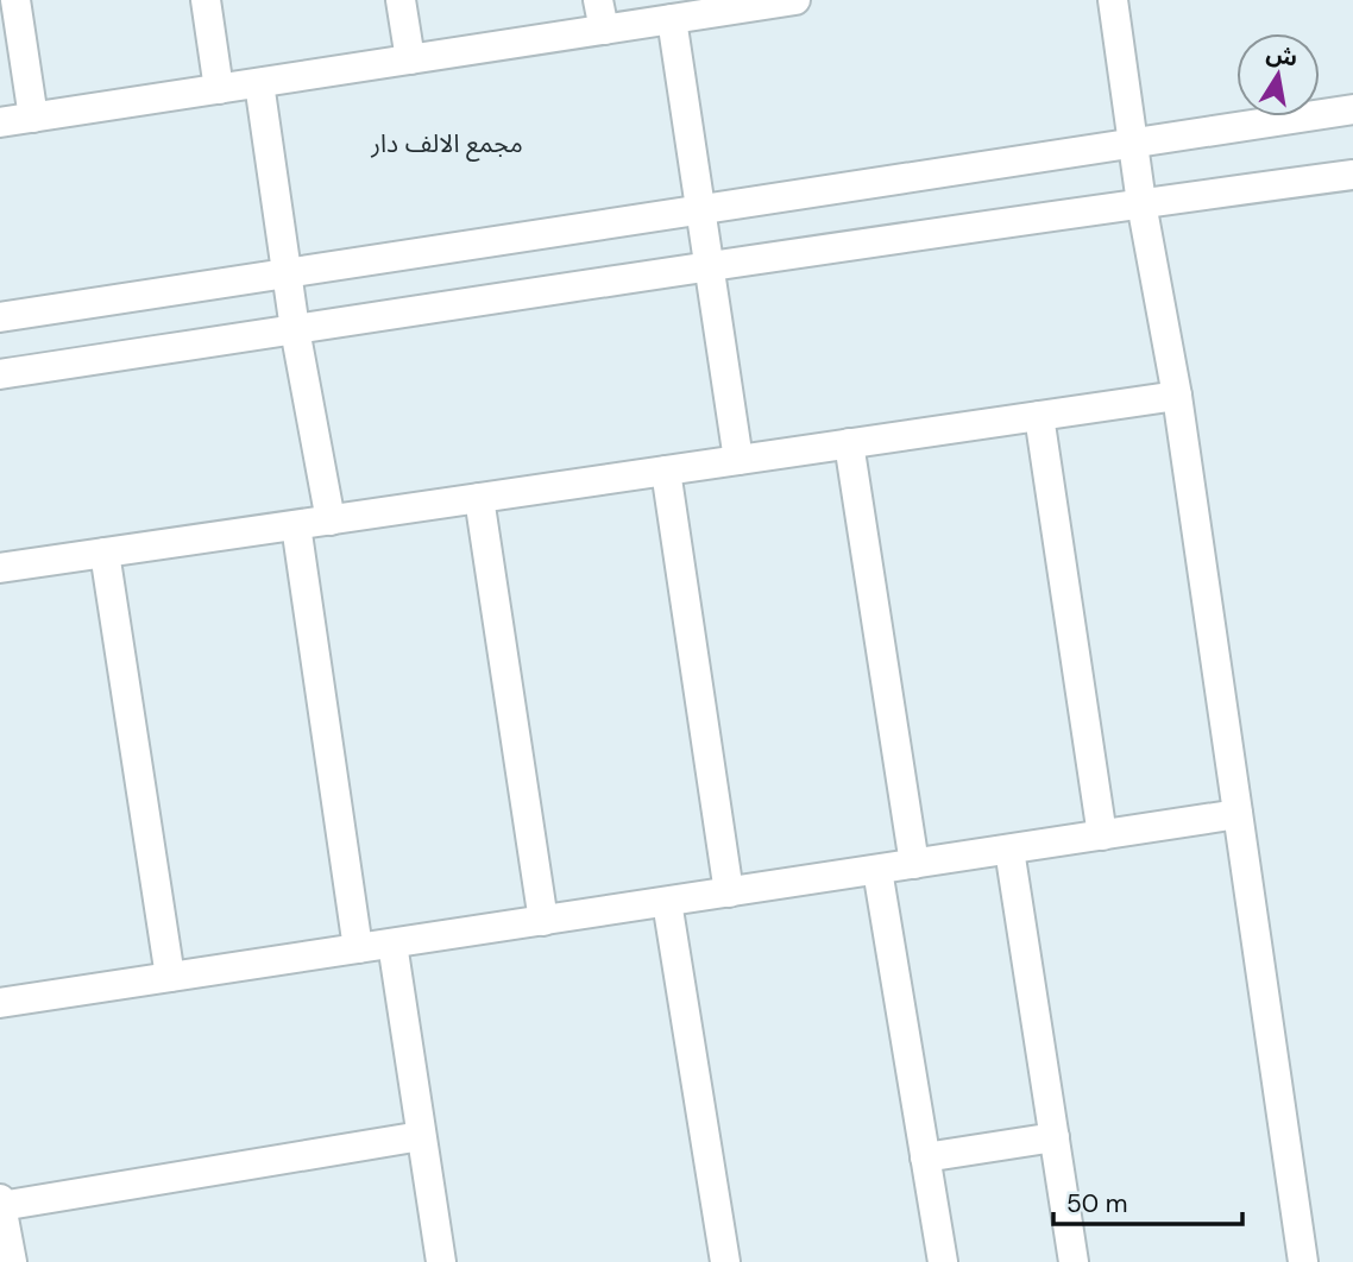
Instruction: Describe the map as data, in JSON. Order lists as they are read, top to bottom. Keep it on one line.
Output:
{"districts":["مجمع الالف دار"],"scale_bar":"50 m","north":"top"}
